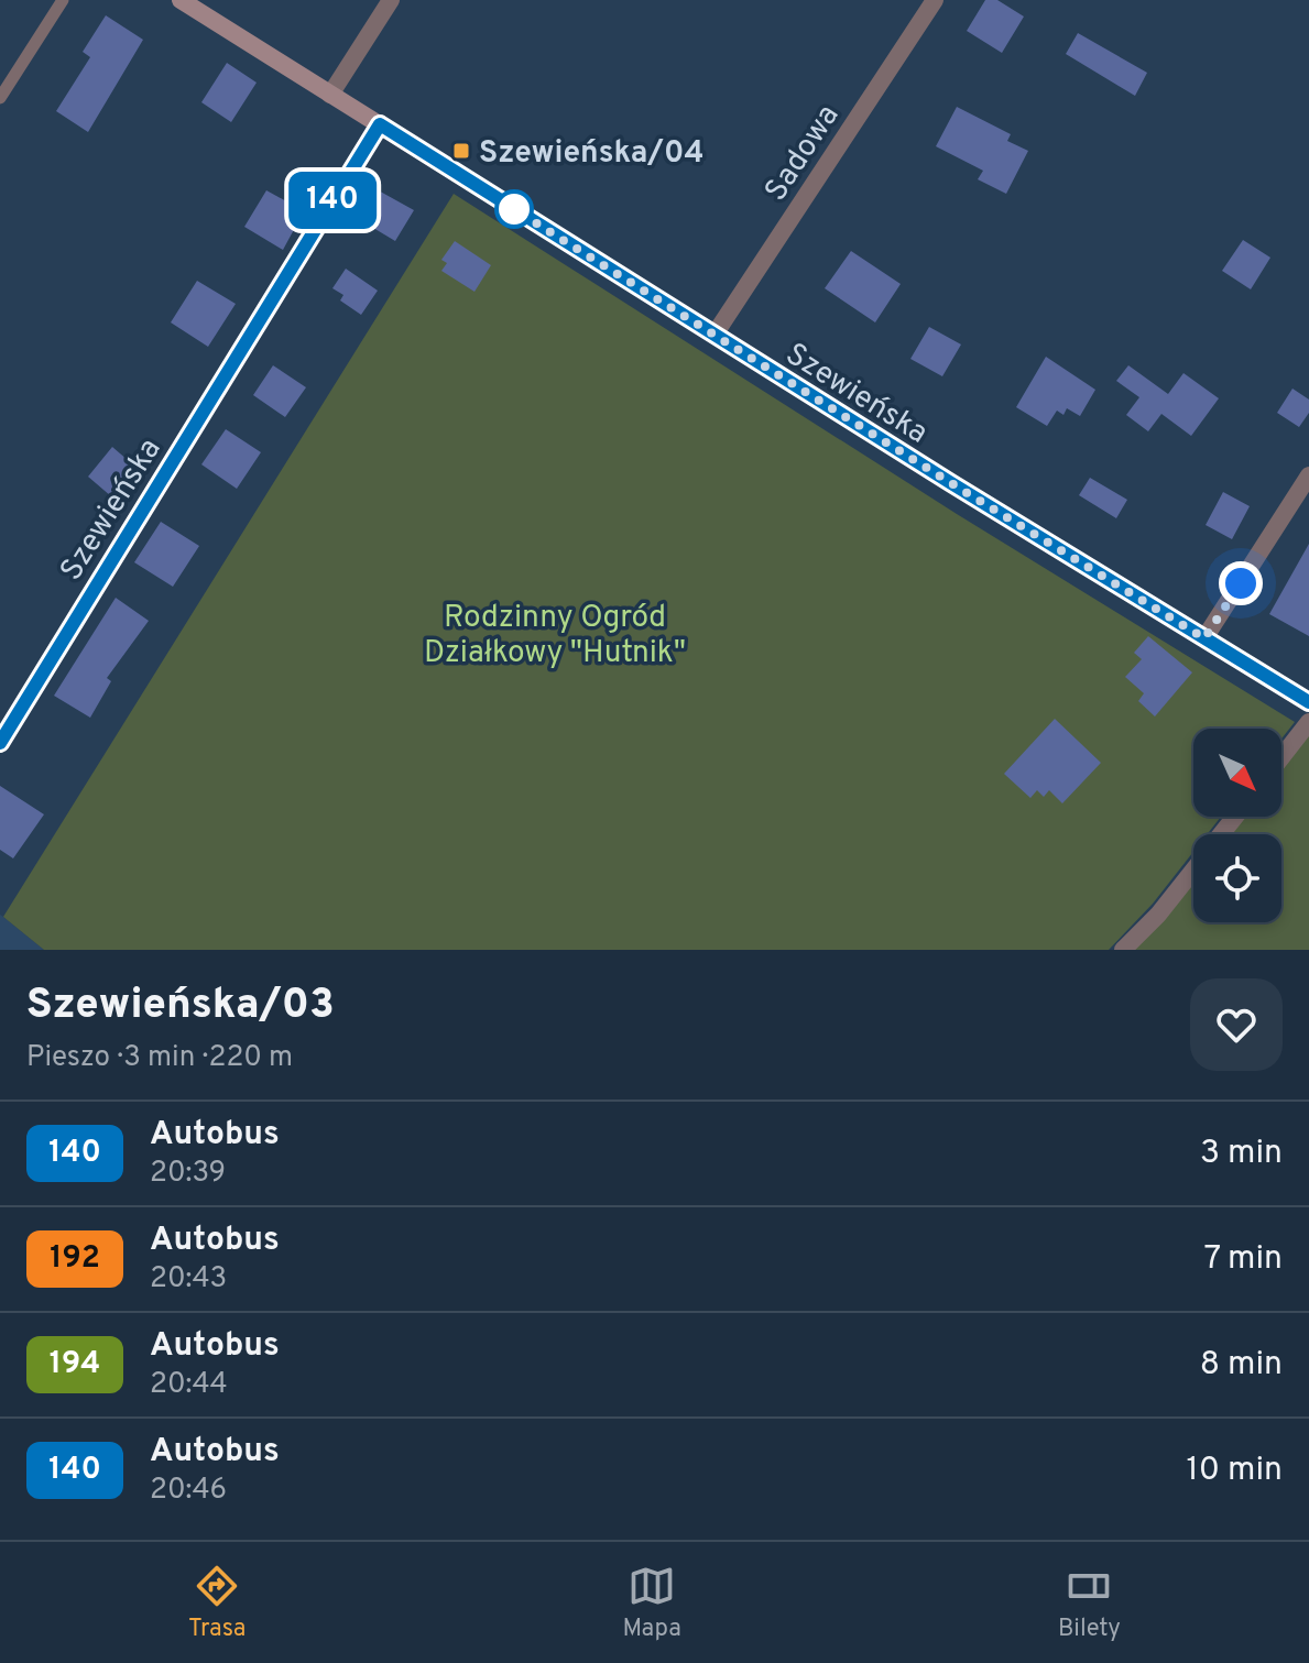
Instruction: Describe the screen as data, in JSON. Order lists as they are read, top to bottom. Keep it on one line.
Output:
{"streets":{"street":["Sadowa","Szewieńska"]},"crossings":[["Sadowa","Szewieńska"]],"parks":["Rodzinny Ogród Działkowy \"Hutnik\""],"places":{"transit":["Szewieńska/04"]},"lines":["bus line 140"],"north":"bottom right","page":{"on_map":"140","heading":["Szewieńska/03","Pieszo · 3 min · 220 m"],"list":[{"mark":"140","name":"Autobus","note":"20:39","value":"3 min"},{"mark":"192","name":"Autobus","note":"20:43","value":"7 min"},{"mark":"194","name":"Autobus","note":"20:44","value":"8 min"},{"mark":"140","name":"Autobus","note":"20:46","value":"10 min"}],"tabs":["Trasa","Mapa","Bilety"]}}
